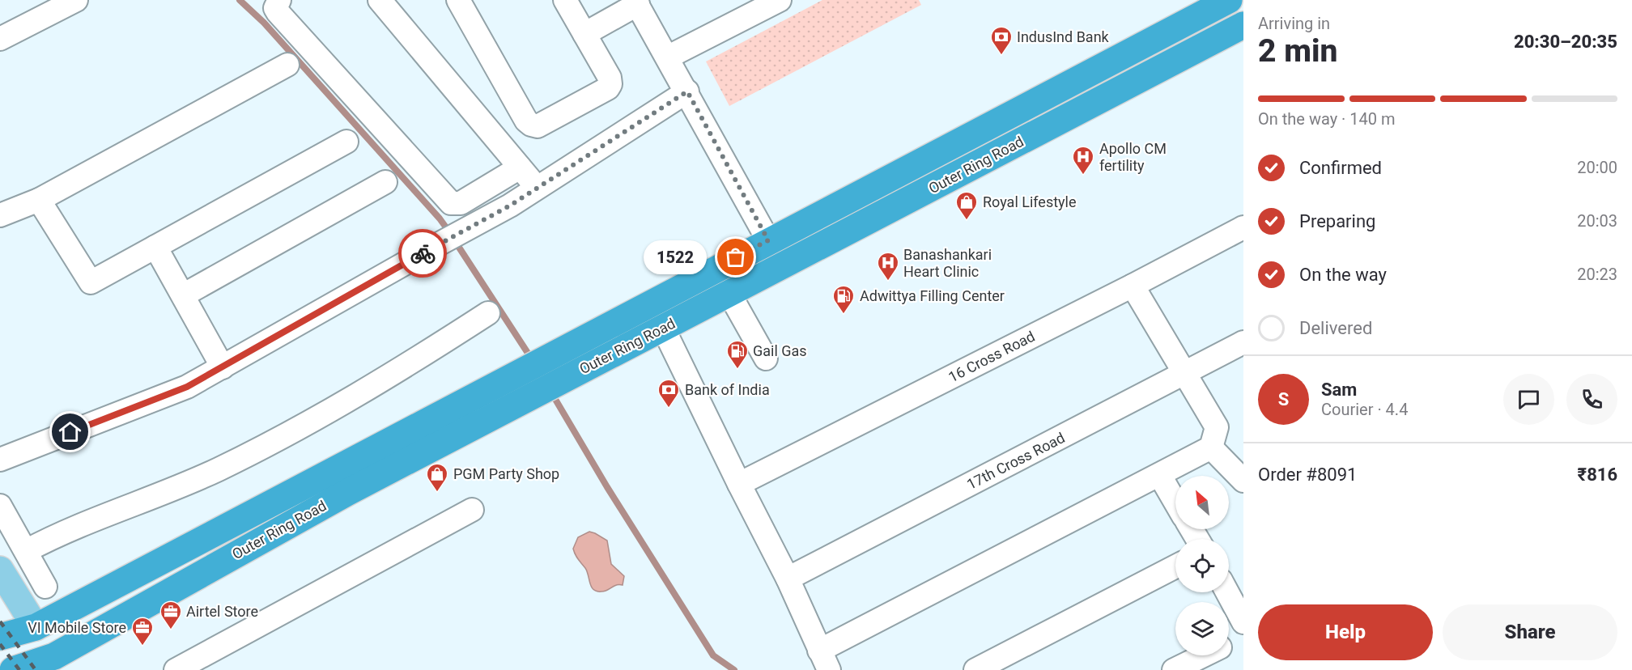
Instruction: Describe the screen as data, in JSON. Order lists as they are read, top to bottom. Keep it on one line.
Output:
{"streets":{"highway":["Outer Ring Road"],"street":["16 Cross Road","17th Cross Road"]},"places":{"bank":["IndusInd Bank","Bank of India"],"hospital":["Apollo CM fertility","Banashankari Heart Clinic"],"shop":["Royal Lifestyle","PGM Party Shop"],"other":["1522"],"fuel station":["Adwittya Filling Center","Gail Gas"],"office":["Airtel Store","VI Mobile Store"]},"north":"top left","page":{"heading":["2 min","Arriving in","20:30–20:35"],"panel":["Sam","Courier · 4.4","Order #8091","₹816"],"bar":"On the way · 140 m","list":[["Confirmed","20:00"],["Preparing","20:03"],["On the way","20:23"],"Delivered"],"bubble":"1522","round":"S","buttons":["Help","Share"]}}
